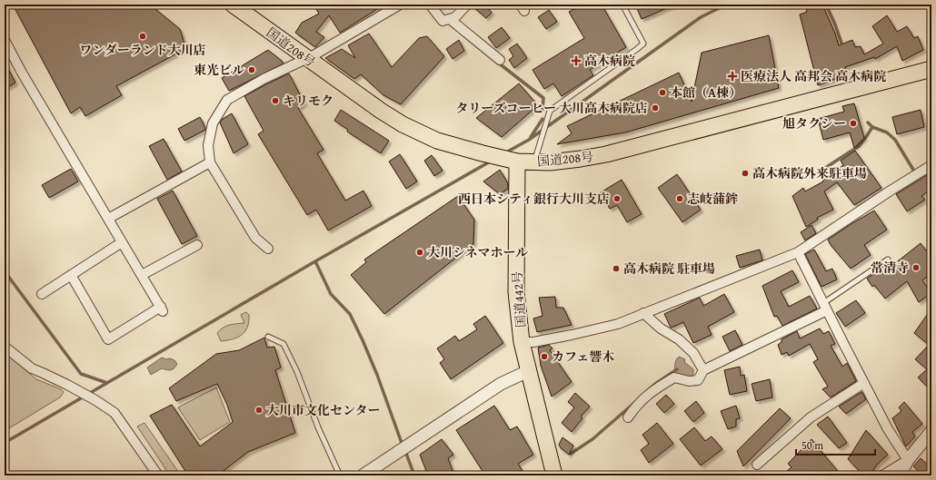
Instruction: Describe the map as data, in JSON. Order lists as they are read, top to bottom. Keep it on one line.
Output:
{"streets":{"highway":["国道208号","国道442号"]},"crossings":[["国道208号","国道442号"]],"places":{"other":["ワンダーランド大川店","東光ビル","本館（A棟）","キリモク","タリーズコーヒー 大川高木病院店","旭タクシー","高木病院外来駐車場","西日本シティ銀行大川支店","志岐蒲鉾","大川シネマホール","常清寺","高木病院 駐車場","カフェ響木","大川市文化センター"],"health":["高木病院","医療法人 高邦会 高木病院"]},"scale_bar":"50 m"}
